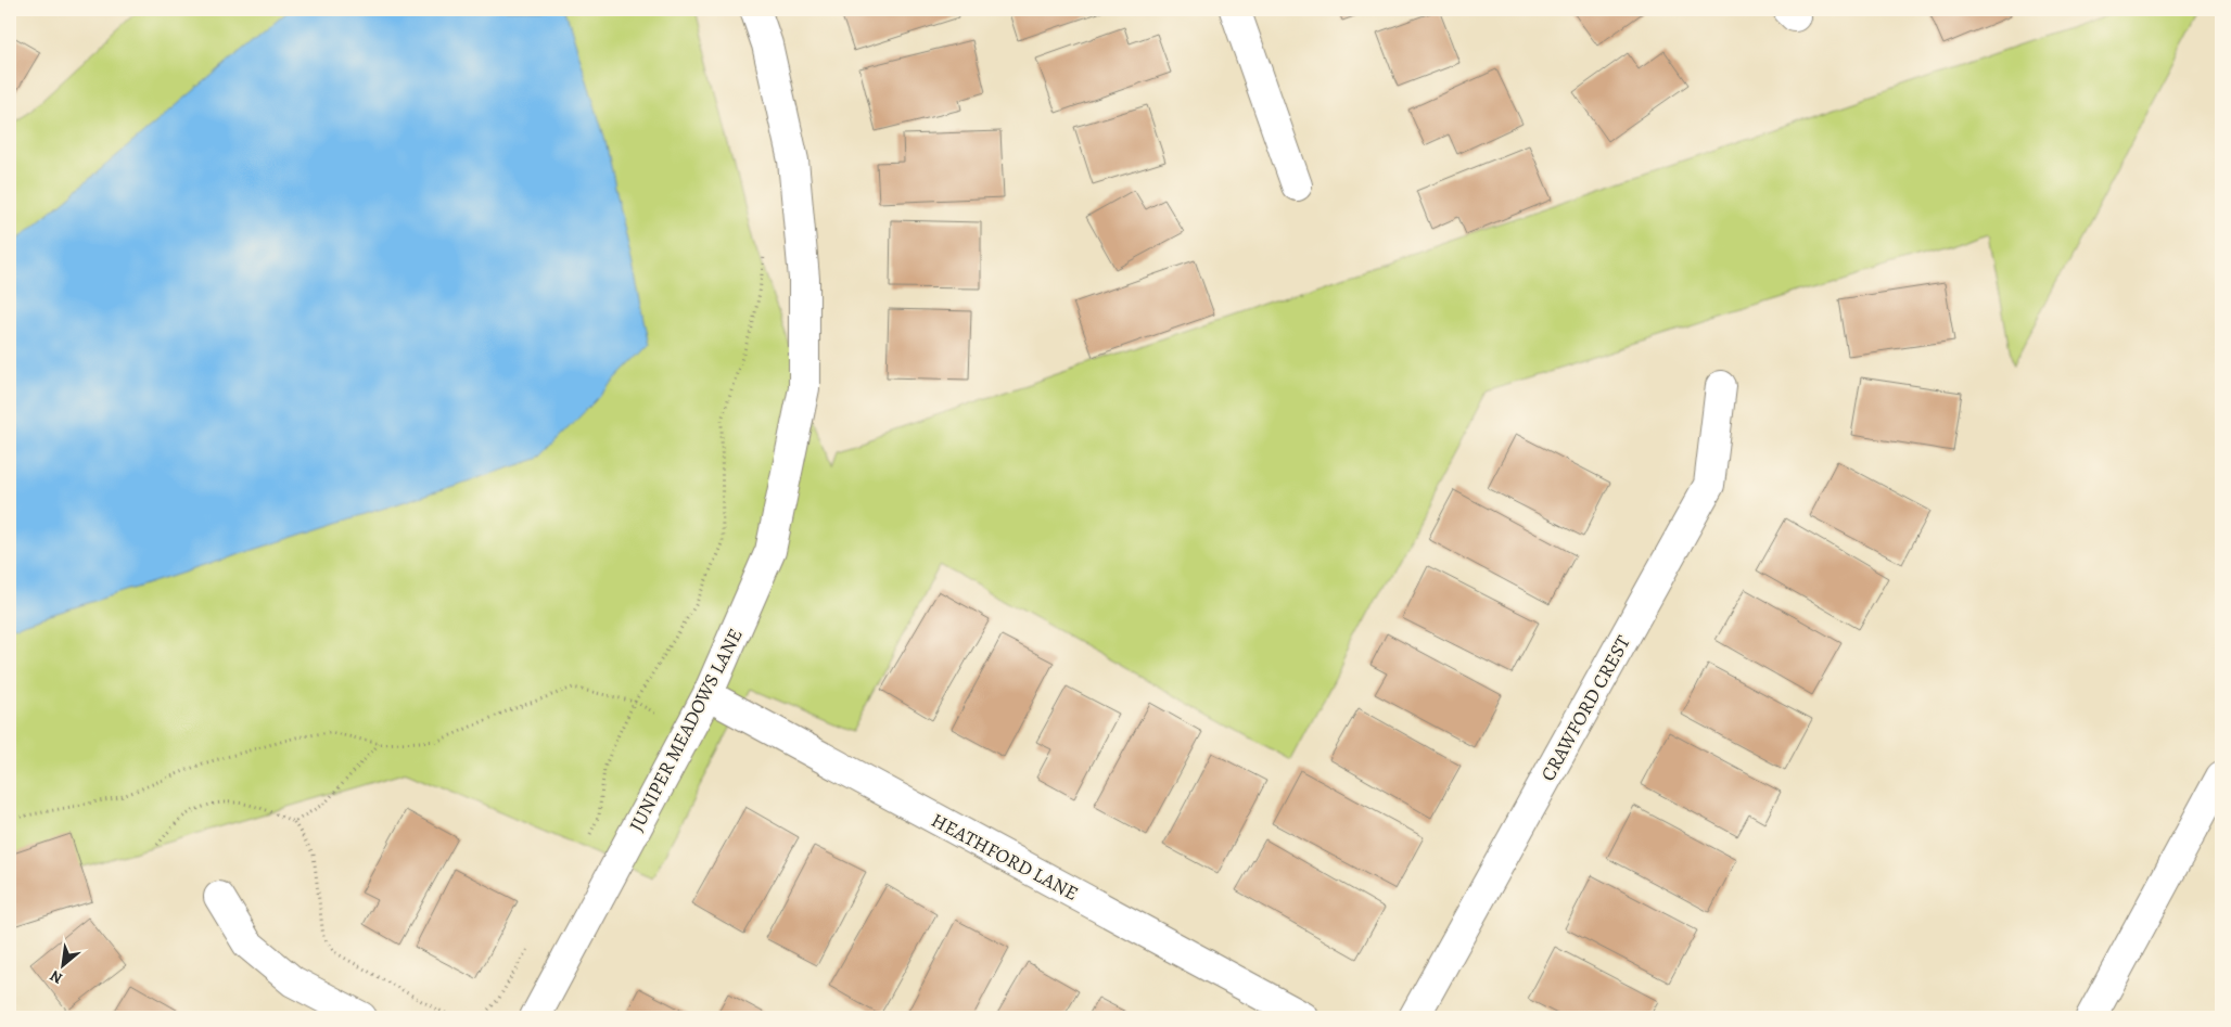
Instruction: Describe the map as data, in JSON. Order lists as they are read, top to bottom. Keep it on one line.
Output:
{"streets":{"street":["CRAWFORD CREST","JUNIPER MEADOWS LANE","HEATHFORD LANE"]},"crossings":[["JUNIPER MEADOWS LANE","HEATHFORD LANE"]],"north":"bottom left"}
